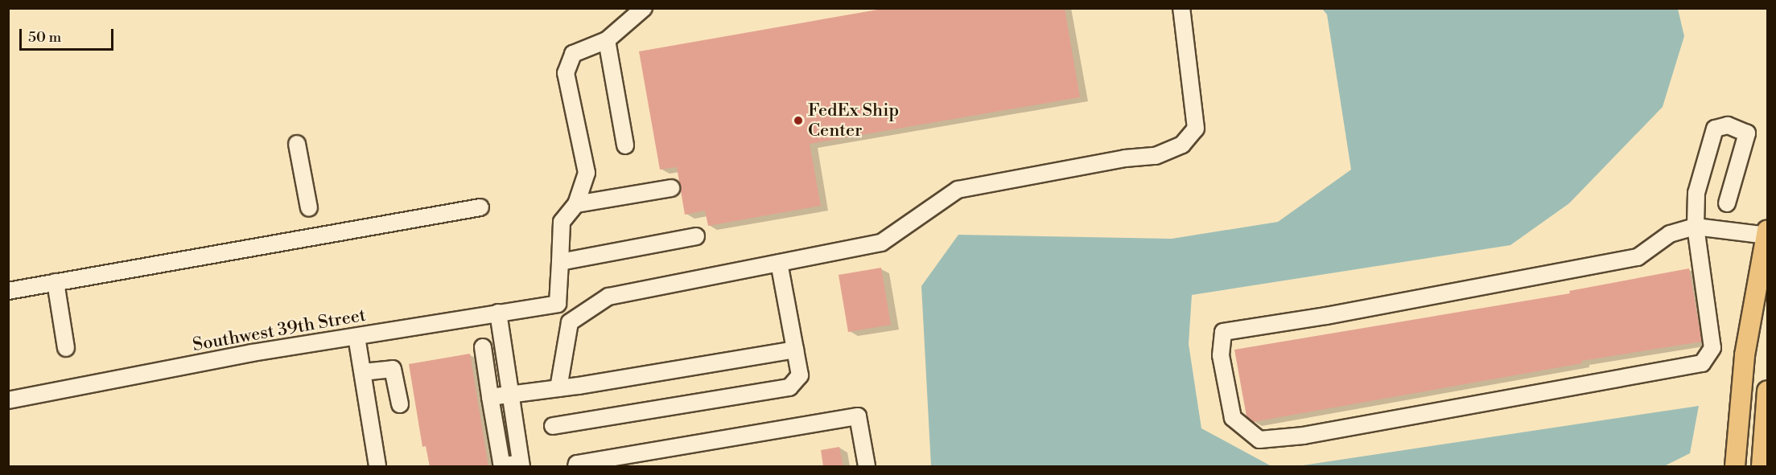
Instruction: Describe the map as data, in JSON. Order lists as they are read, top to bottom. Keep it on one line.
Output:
{"streets":{"street":["Southwest 39th Street"]},"places":["FedEx Ship Center"],"scale_bar":"50 m"}
